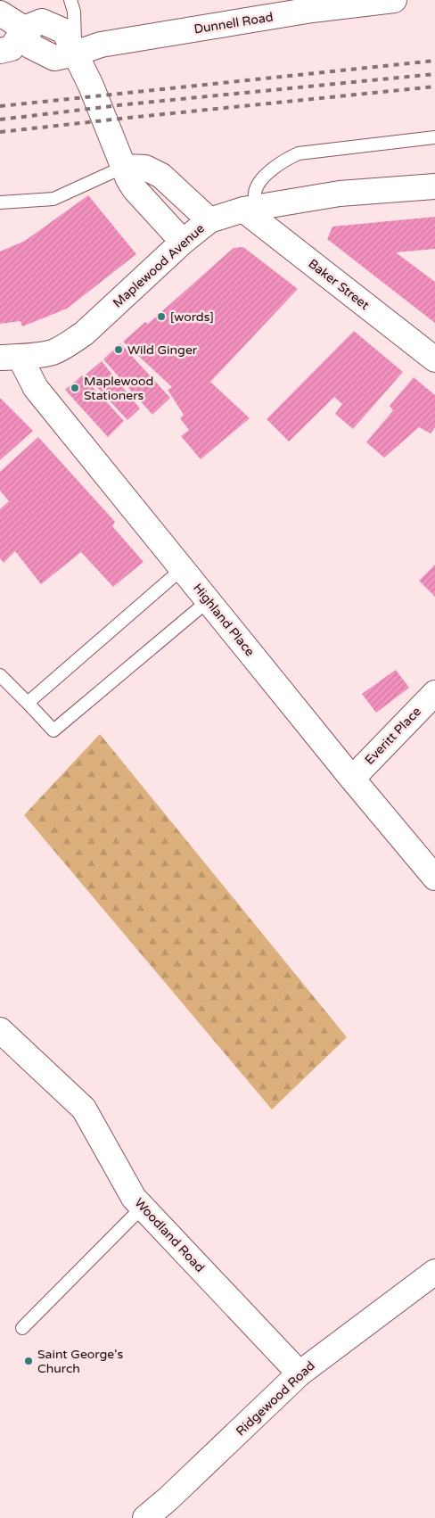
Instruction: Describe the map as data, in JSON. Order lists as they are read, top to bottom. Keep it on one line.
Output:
{"streets":{"street":["Dunnell Road","Maplewood Avenue","Baker Street","Highland Place","Everitt Place","Woodland Road","Ridgewood Road"]},"crossings":[["Maplewood Avenue","Baker Street"],["Maplewood Avenue","Highland Place"],["Highland Place","Everitt Place"],["Woodland Road","Ridgewood Road"]],"places":["[words]","Wild Ginger","Maplewood Stationers","Saint George's Church"]}
